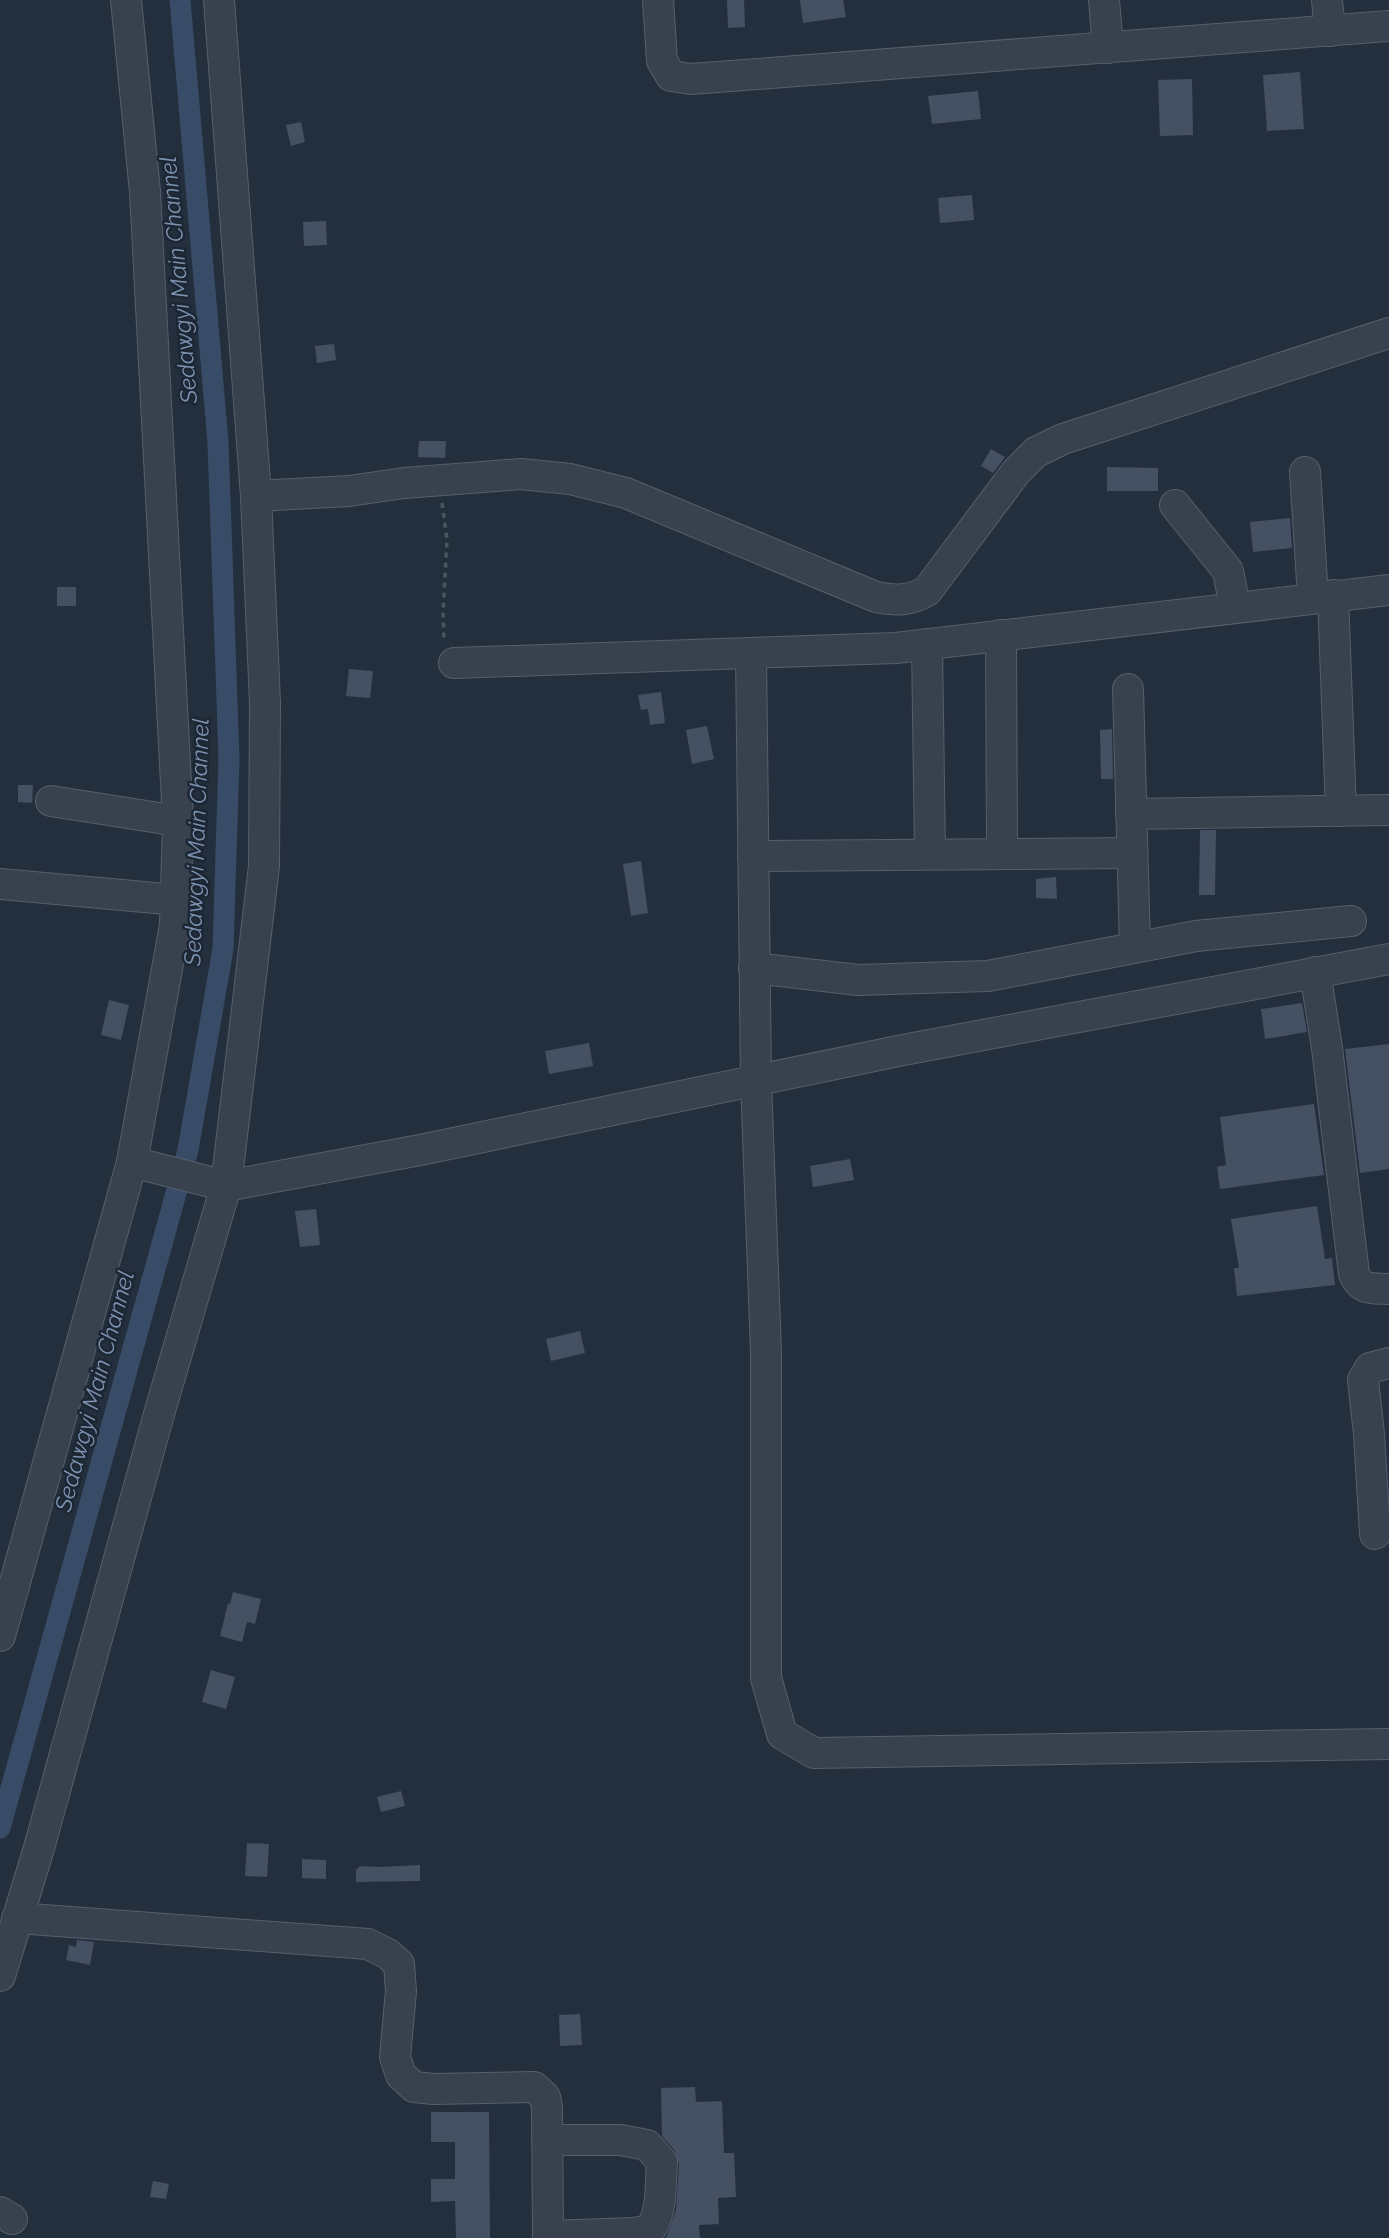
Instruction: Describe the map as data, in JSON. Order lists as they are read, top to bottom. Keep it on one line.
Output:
{"water":["Sedawgyi Main Channel"]}
